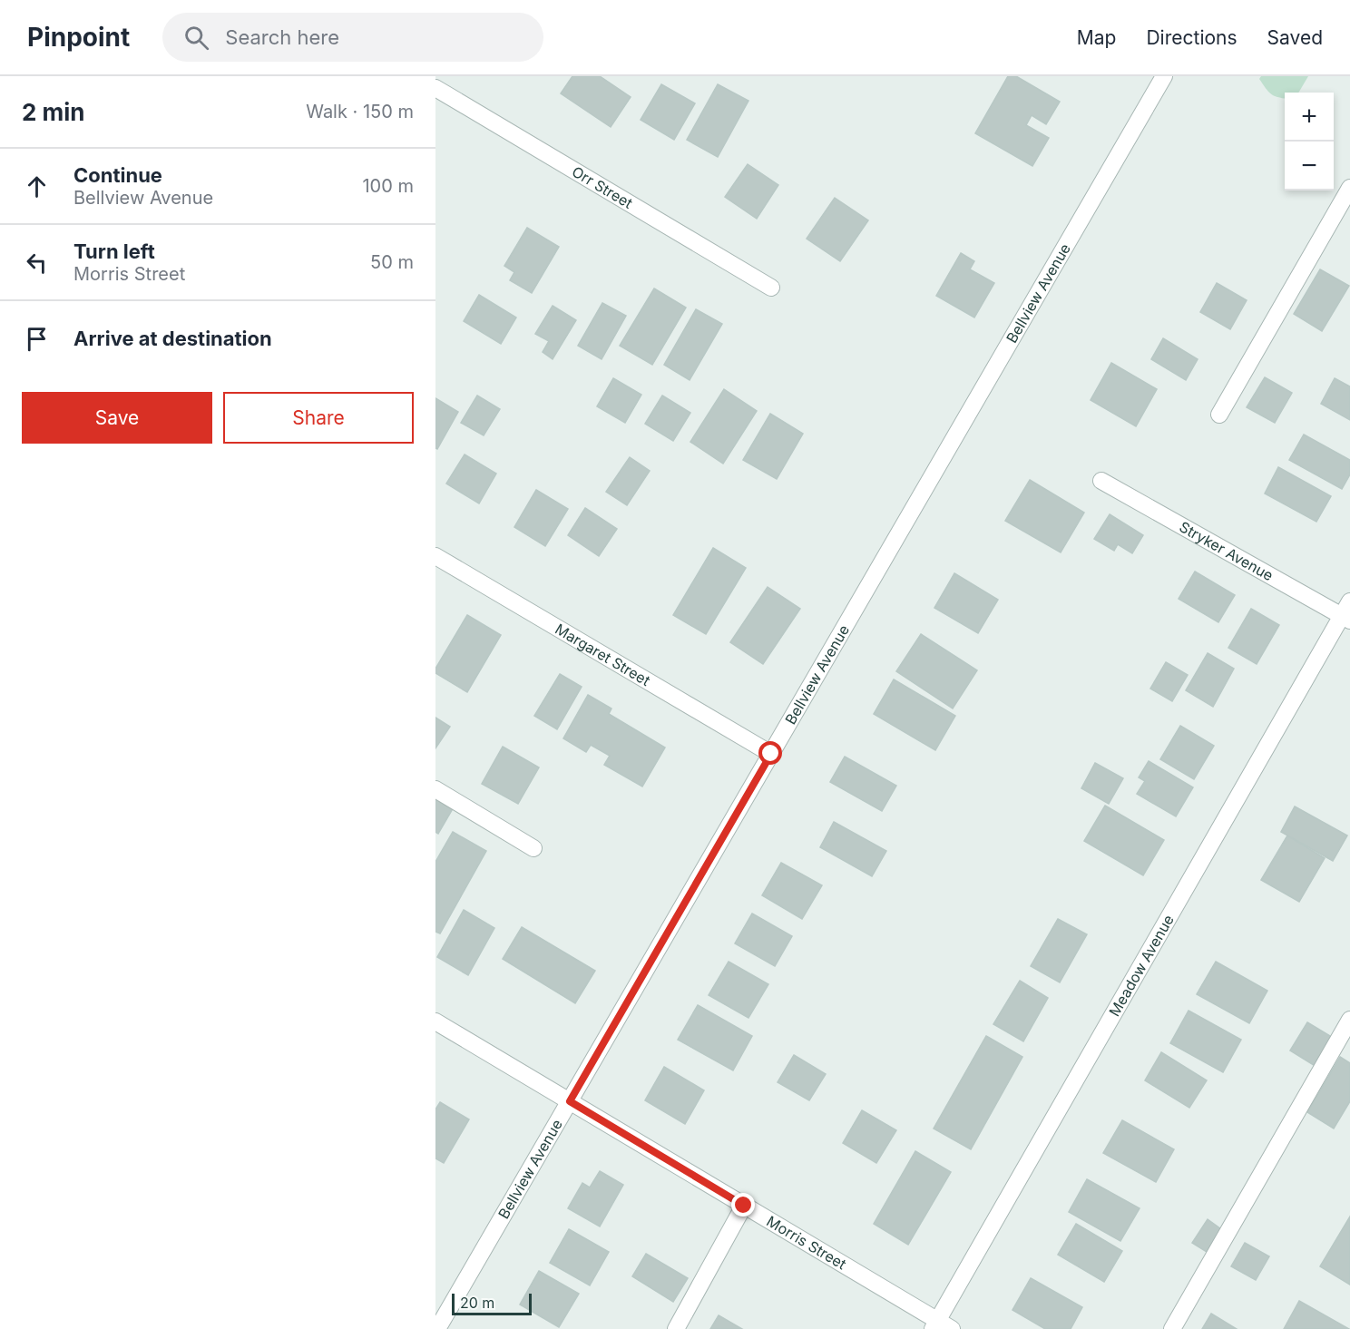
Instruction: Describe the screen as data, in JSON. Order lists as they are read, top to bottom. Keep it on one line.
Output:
{"streets":{"street":["Orr Street","Bellview Avenue","Stryker Avenue","Margaret Street","Meadow Avenue","Morris Street"]},"crossings":[["Bellview Avenue","Margaret Street"],["Bellview Avenue","Morris Street"],["Stryker Avenue","Meadow Avenue"],["Meadow Avenue","Morris Street"]],"scale_bar":"20 m","page":{"header":"Pinpoint","search":"Search here","nav":["Map","Directions","Saved"],"heading":["2 min","Walk · 150 m"],"map_buttons":["+","−"],"list":[["Continue","Bellview Avenue","100 m"],["Turn left","Morris Street","50 m"],"Arrive at destination"],"buttons":["Save","Share"],"scale":"20 m"}}
